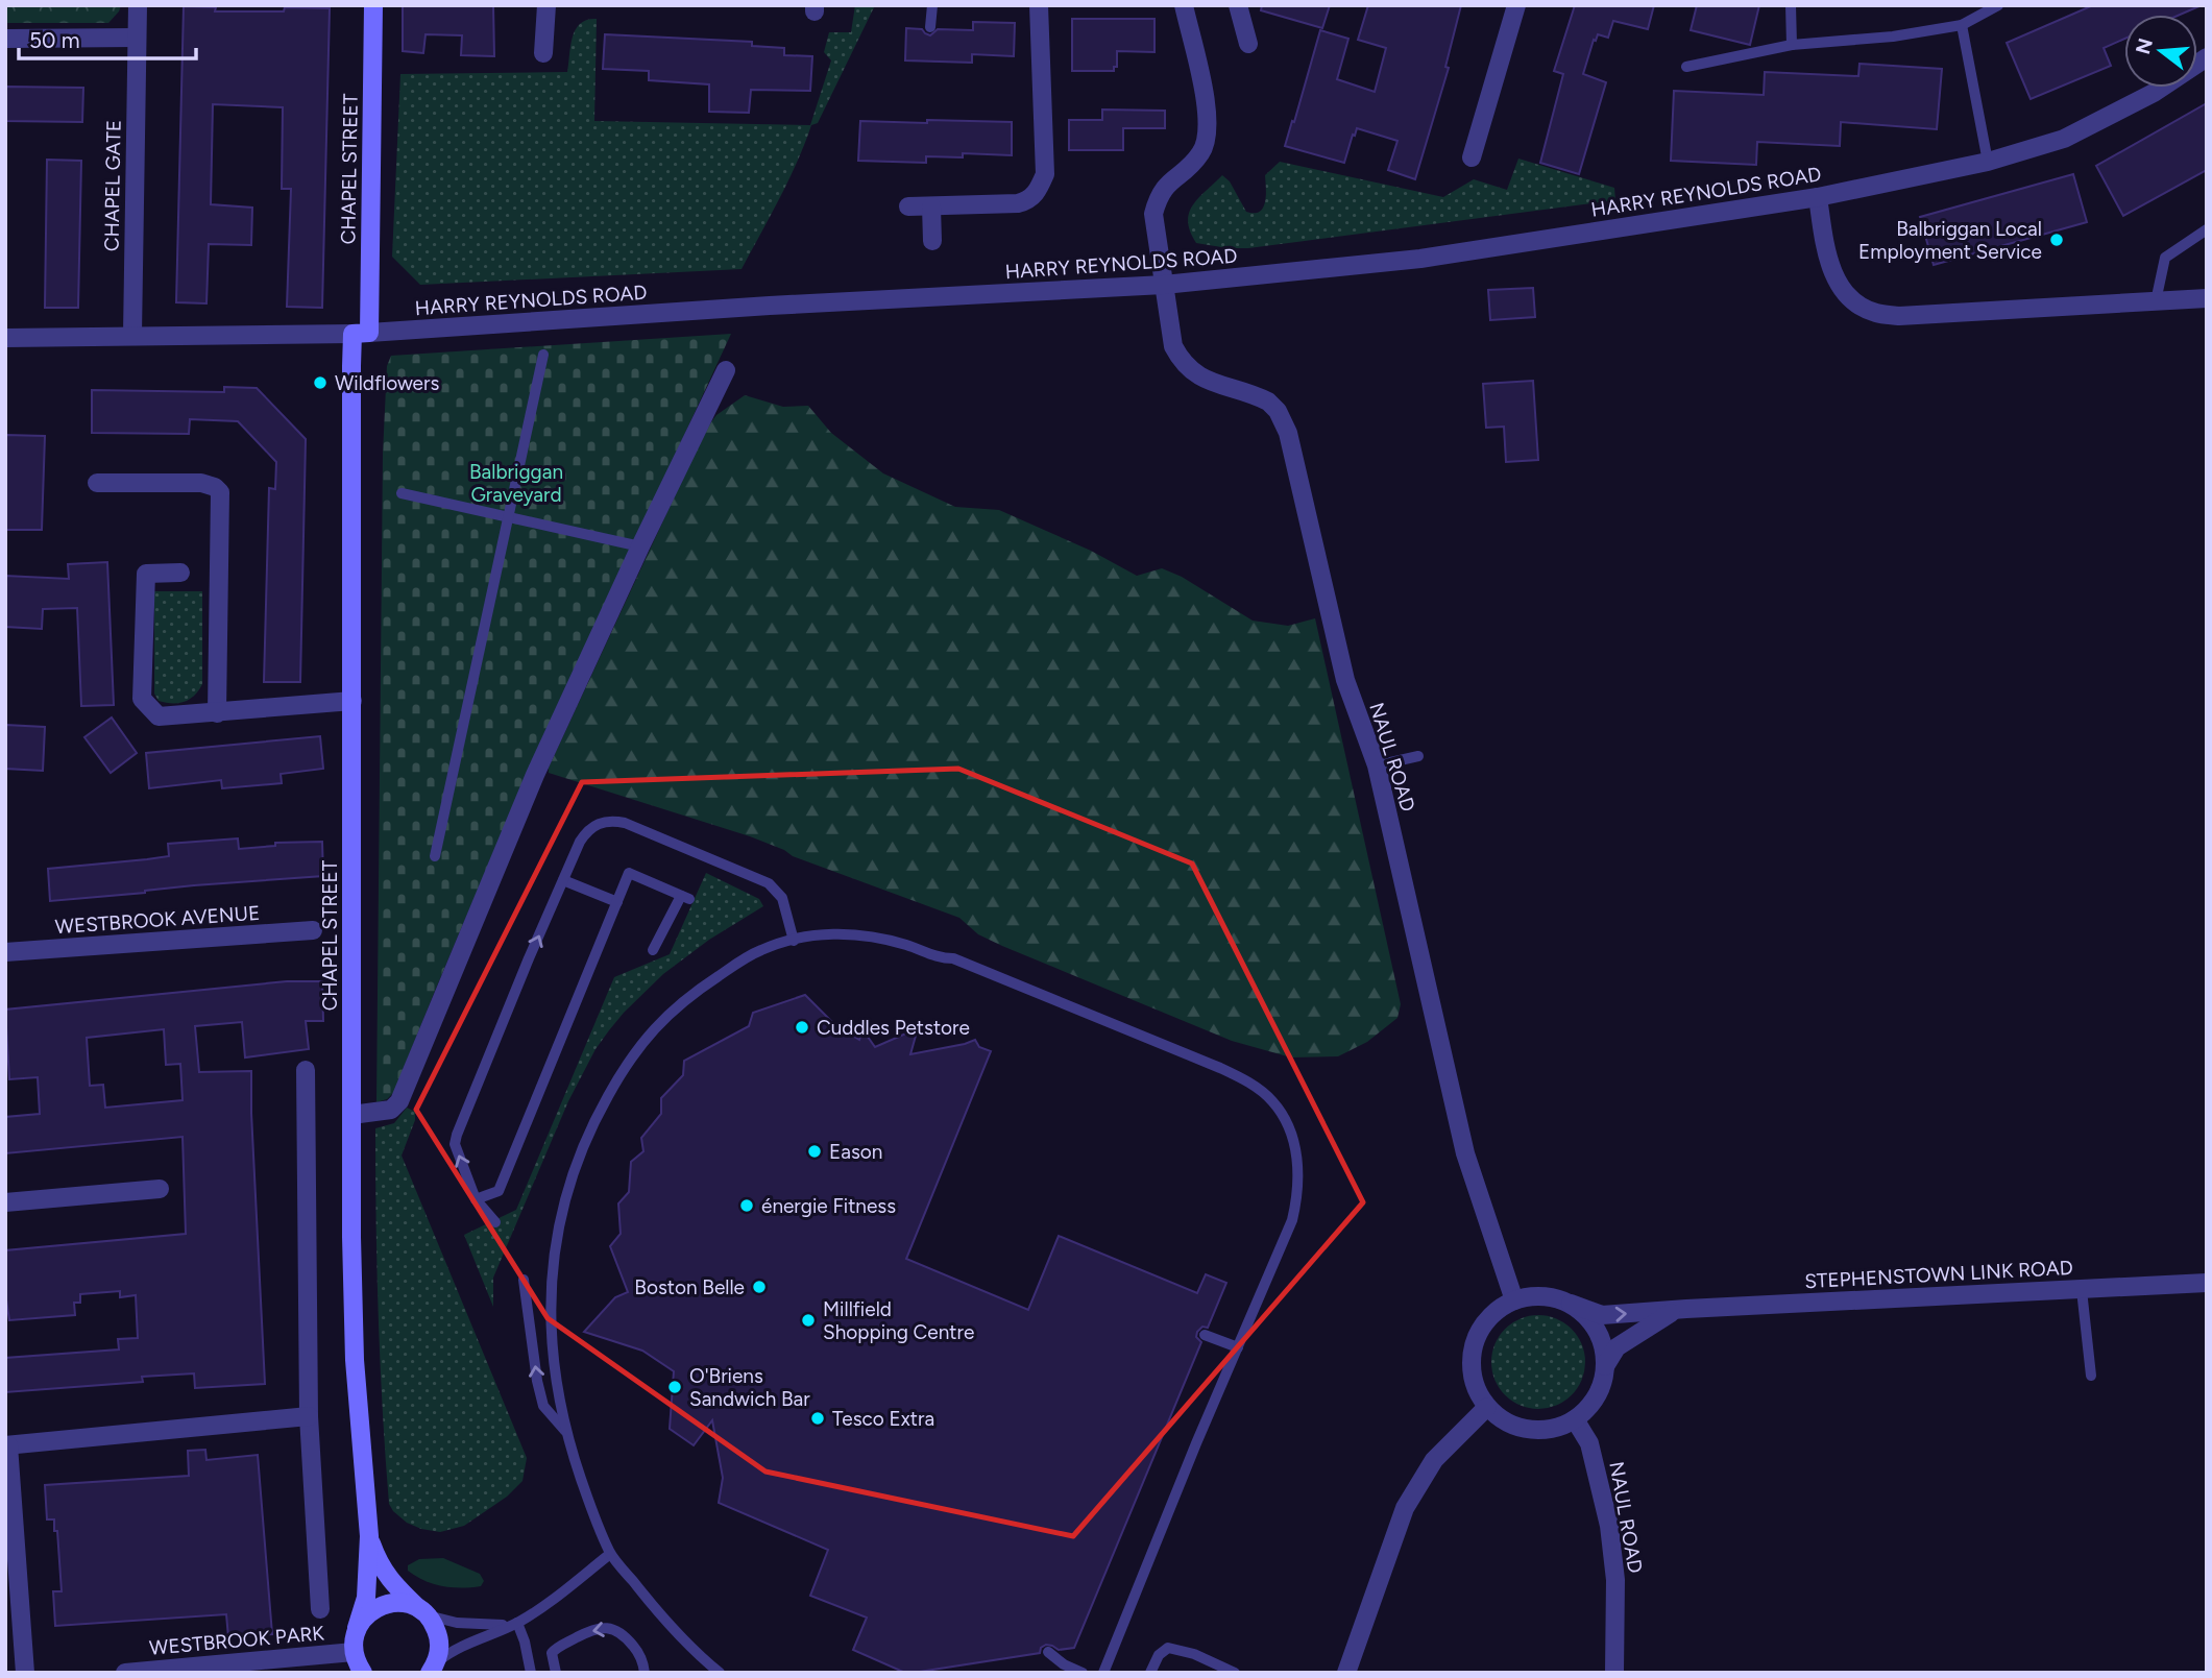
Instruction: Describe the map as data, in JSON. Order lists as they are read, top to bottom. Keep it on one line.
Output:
{"streets":{"main road":["CHAPEL STREET"],"street":["CHAPEL GATE","HARRY REYNOLDS ROAD","NAUL ROAD","WESTBROOK AVENUE","STEPHENSTOWN LINK ROAD","WESTBROOK PARK"]},"crossings":[["CHAPEL STREET","HARRY REYNOLDS ROAD"],["CHAPEL STREET","WESTBROOK PARK"],["CHAPEL GATE","HARRY REYNOLDS ROAD"],["HARRY REYNOLDS ROAD","NAUL ROAD"],["NAUL ROAD","STEPHENSTOWN LINK ROAD"]],"parks":["Balbriggan Graveyard"],"places":["Balbriggan Local Employment Service","Wildflowers","Cuddles Petstore","Eason","énergie Fitness","Boston Belle","Millfield Shopping Centre","O'Briens Sandwich Bar","Tesco Extra"],"scale_bar":"50 m","north":"left"}
